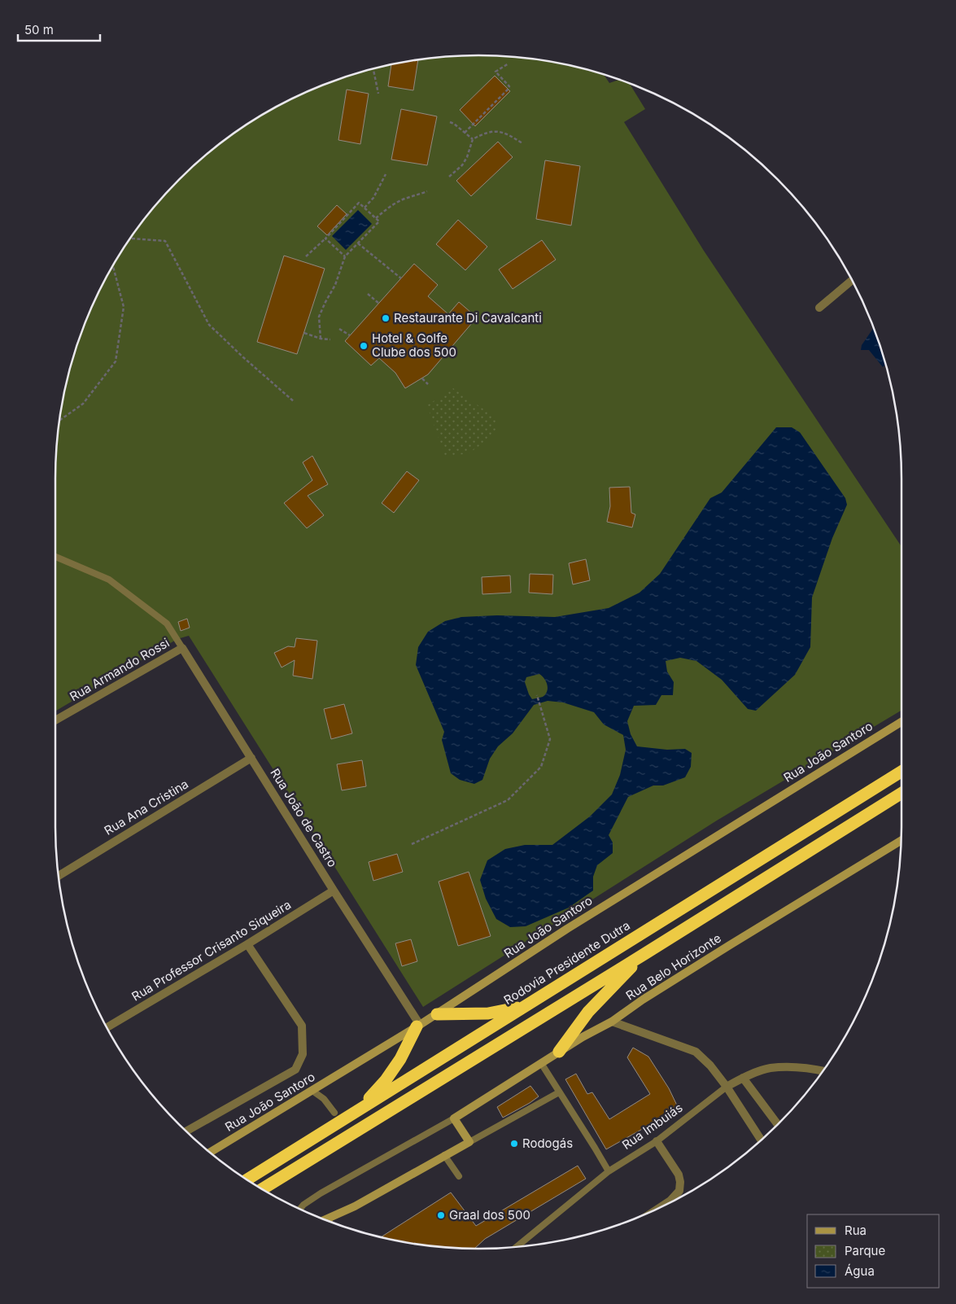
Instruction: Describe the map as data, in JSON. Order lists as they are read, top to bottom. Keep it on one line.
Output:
{"streets":{"highway":["Rodovia Presidente Dutra"],"street":["Rua Armando Rossi","Rua João Santoro","Rua Ana Cristina","Rua João de Castro","Rua Professor Crisanto Siqueira","Rua Belo Horizonte","Rua Imbuiás"]},"crossings":[["Rua Armando Rossi","Rua João de Castro"],["Rua João Santoro","Rua João de Castro"],["Rua Ana Cristina","Rua João de Castro"],["Rua João de Castro","Rua Professor Crisanto Siqueira"]],"places":["Restaurante Di Cavalcanti","Hotel & Golfe Clube dos 500","Rodogás","Graal dos 500"],"legend":["Rua","Parque","Água"],"scale_bar":"50 m"}
